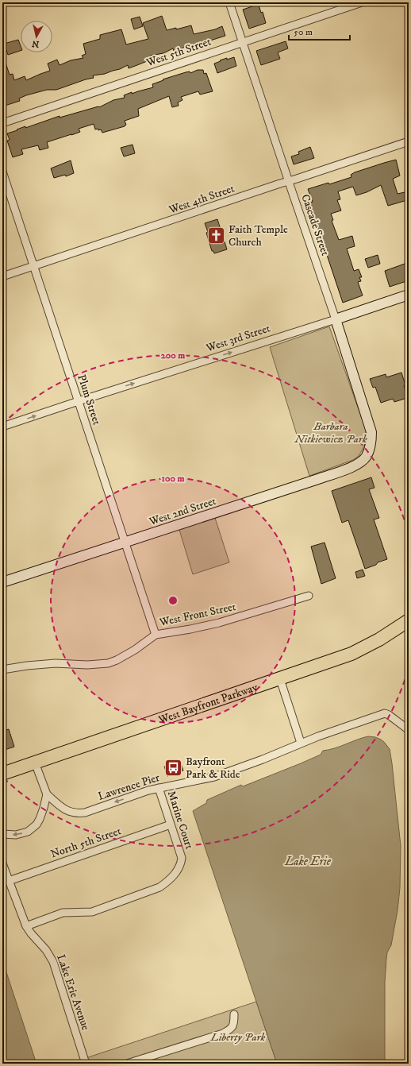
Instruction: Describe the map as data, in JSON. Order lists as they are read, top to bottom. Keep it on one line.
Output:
{"streets":{"highway":["West Bayfront Parkway"],"street":["West 5th Street","West 4th Street","Cascade Street","West 3rd Street","Plum Street","West 2nd Street","West Front Street","Lawrence Pier","Marine Court","North 5th Street","Lake Erie Avenue"]},"crossings":[["West 5th Street","Cascade Street"],["West 4th Street","Cascade Street"],["West 4th Street","Plum Street"],["Cascade Street","West 3rd Street"],["Cascade Street","West 2nd Street"],["West 3rd Street","Plum Street"],["Plum Street","West 2nd Street"],["Plum Street","West Front Street"],["Lawrence Pier","Marine Court"],["Marine Court","North 5th Street"],["Marine Court","Lake Erie Avenue"],["North 5th Street","Lake Erie Avenue"]],"one_way":["West 3rd Street"],"water":["Lake Erie"],"parks":["Barbara Nitkiewicz Park","Liberty Park"],"places":{"church":["Faith Temple Church"],"bus stop":["Bayfront Park & Ride"]},"scale_bar":"50 m","north":"bottom","rings":["200 m","100 m"]}
